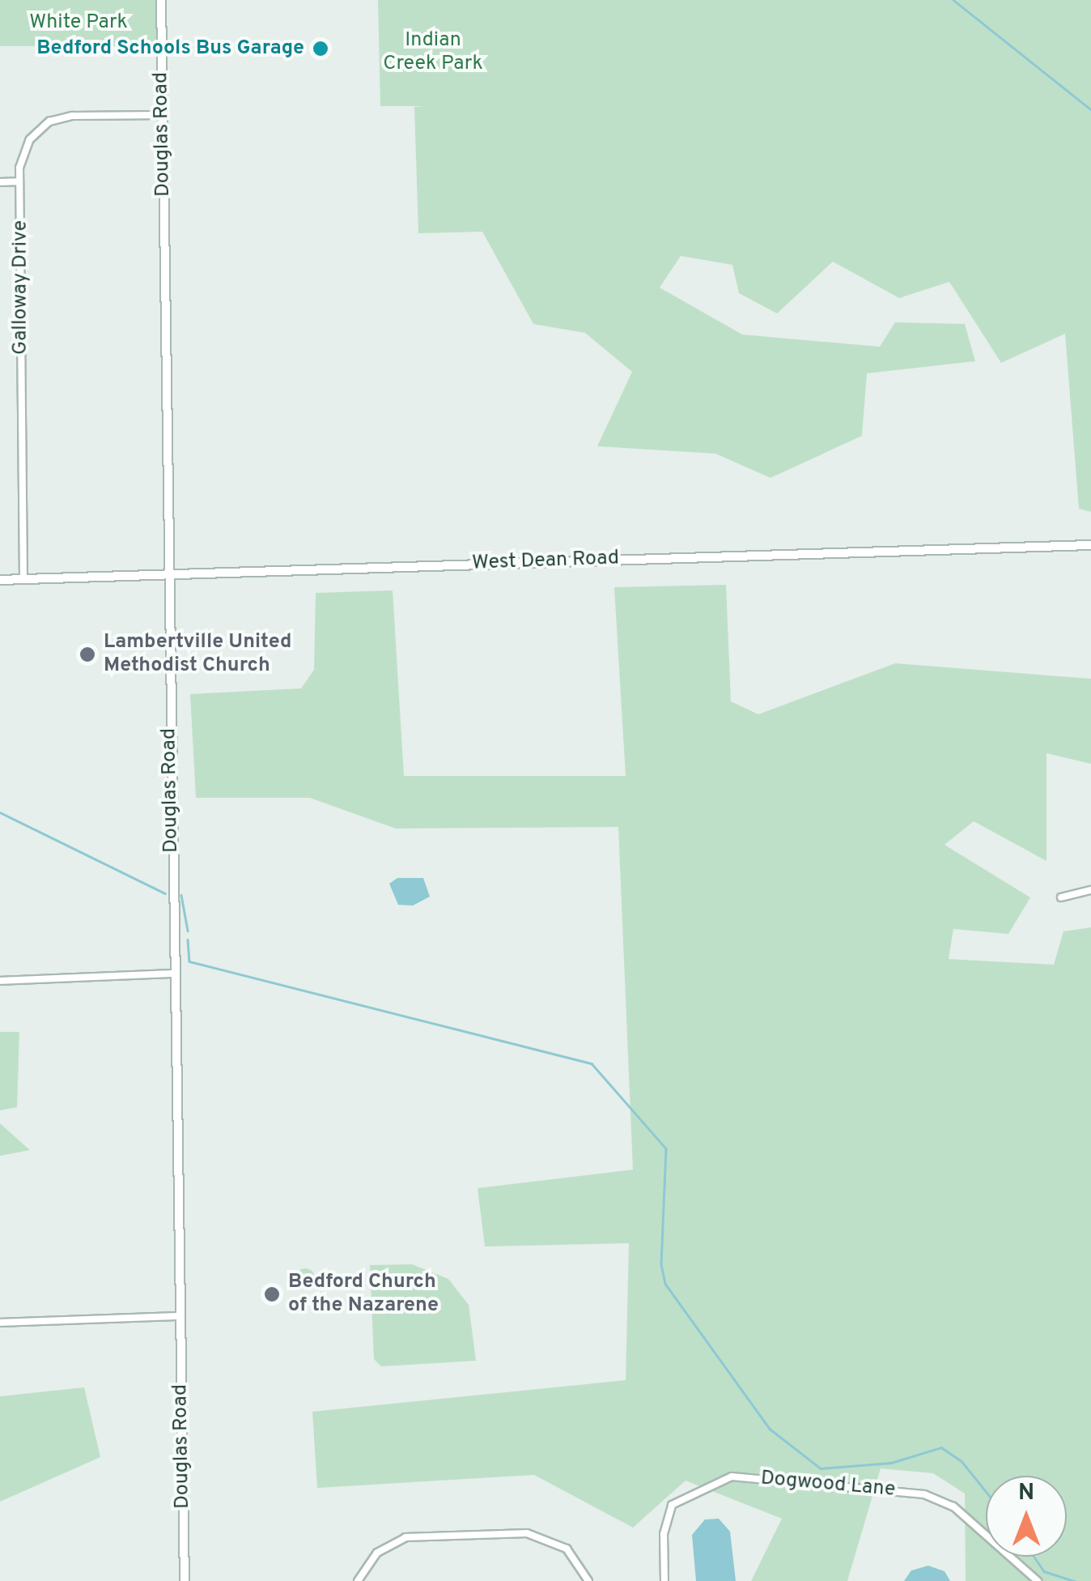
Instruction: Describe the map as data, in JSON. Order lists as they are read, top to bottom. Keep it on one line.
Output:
{"streets":{"street":["Douglas Road","Galloway Drive","West Dean Road","Dogwood Lane"]},"crossings":[["Douglas Road","Galloway Drive"],["Douglas Road","West Dean Road"],["Galloway Drive","West Dean Road"]],"parks":["White Park","Indian Creek Park"],"places":["Bedford Schools Bus Garage","Lambertville United Methodist Church","Bedford Church of the Nazarene"],"north":"top"}
